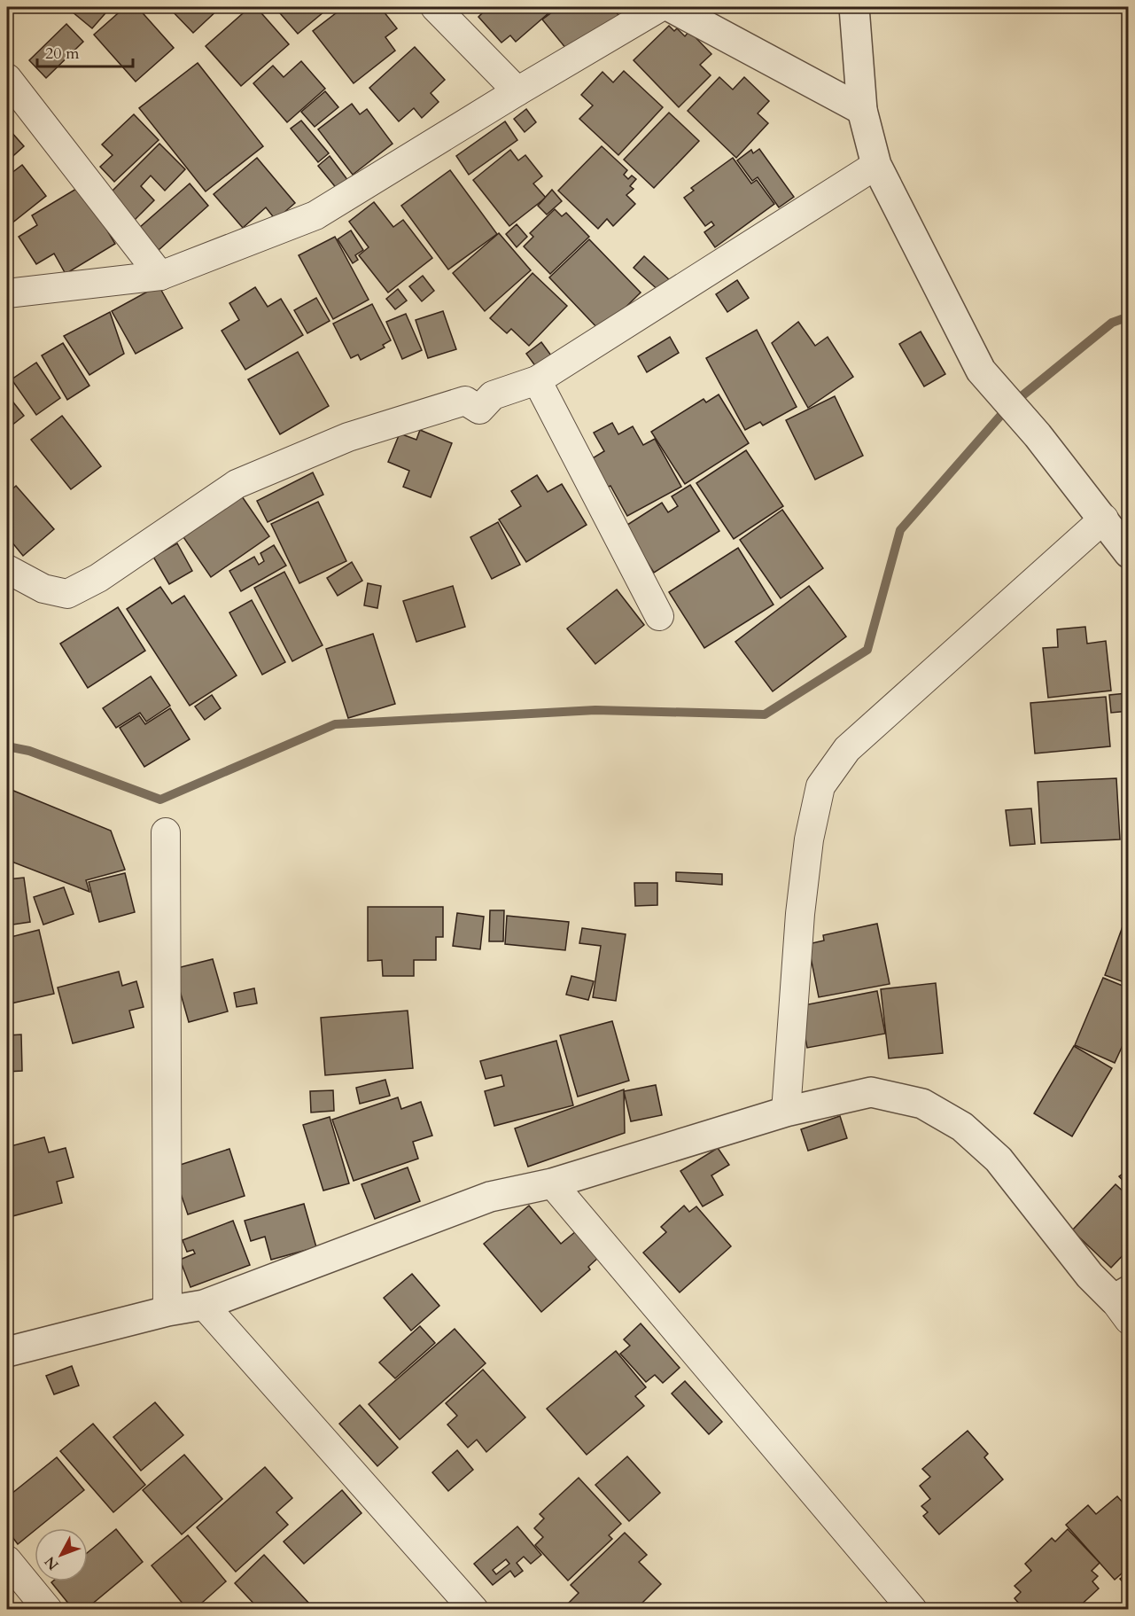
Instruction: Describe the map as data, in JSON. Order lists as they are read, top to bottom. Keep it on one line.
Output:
{"scale_bar":"20 m","north":"bottom left"}
